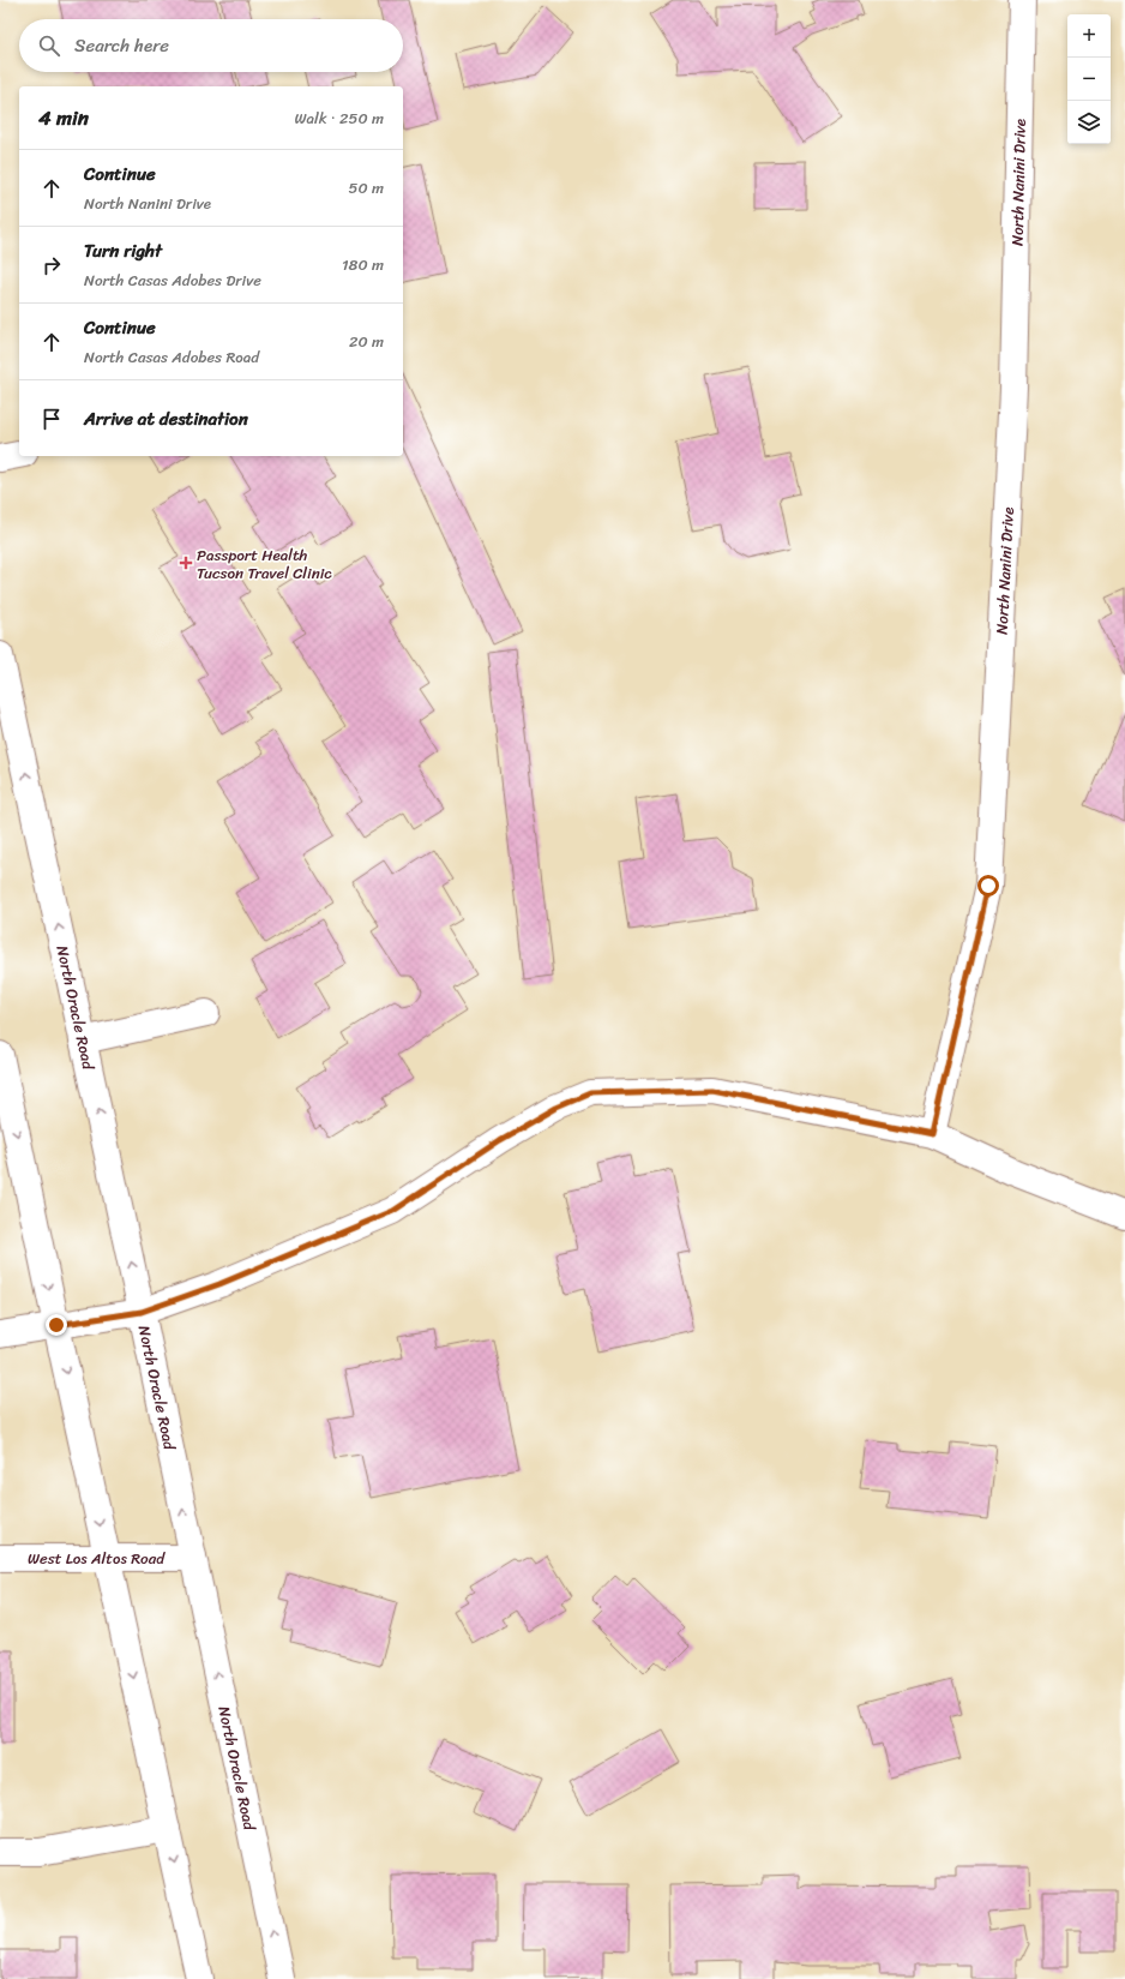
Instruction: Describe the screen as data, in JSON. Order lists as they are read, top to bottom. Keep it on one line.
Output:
{"streets":{"main road":["North Nanini Drive","North Oracle Road","West Los Altos Road"]},"crossings":[["North Oracle Road","West Los Altos Road"]],"places":{"health":["Passport Health Tucson Travel Clinic"]},"page":{"map_buttons":["+","−"],"search":"Search here","heading":["4 min","Walk · 250 m"],"list":[["Continue","North Nanini Drive","50 m"],["Turn right","North Casas Adobes Drive","180 m"],["Continue","North Casas Adobes Road","20 m"],"Arrive at destination"]}}
